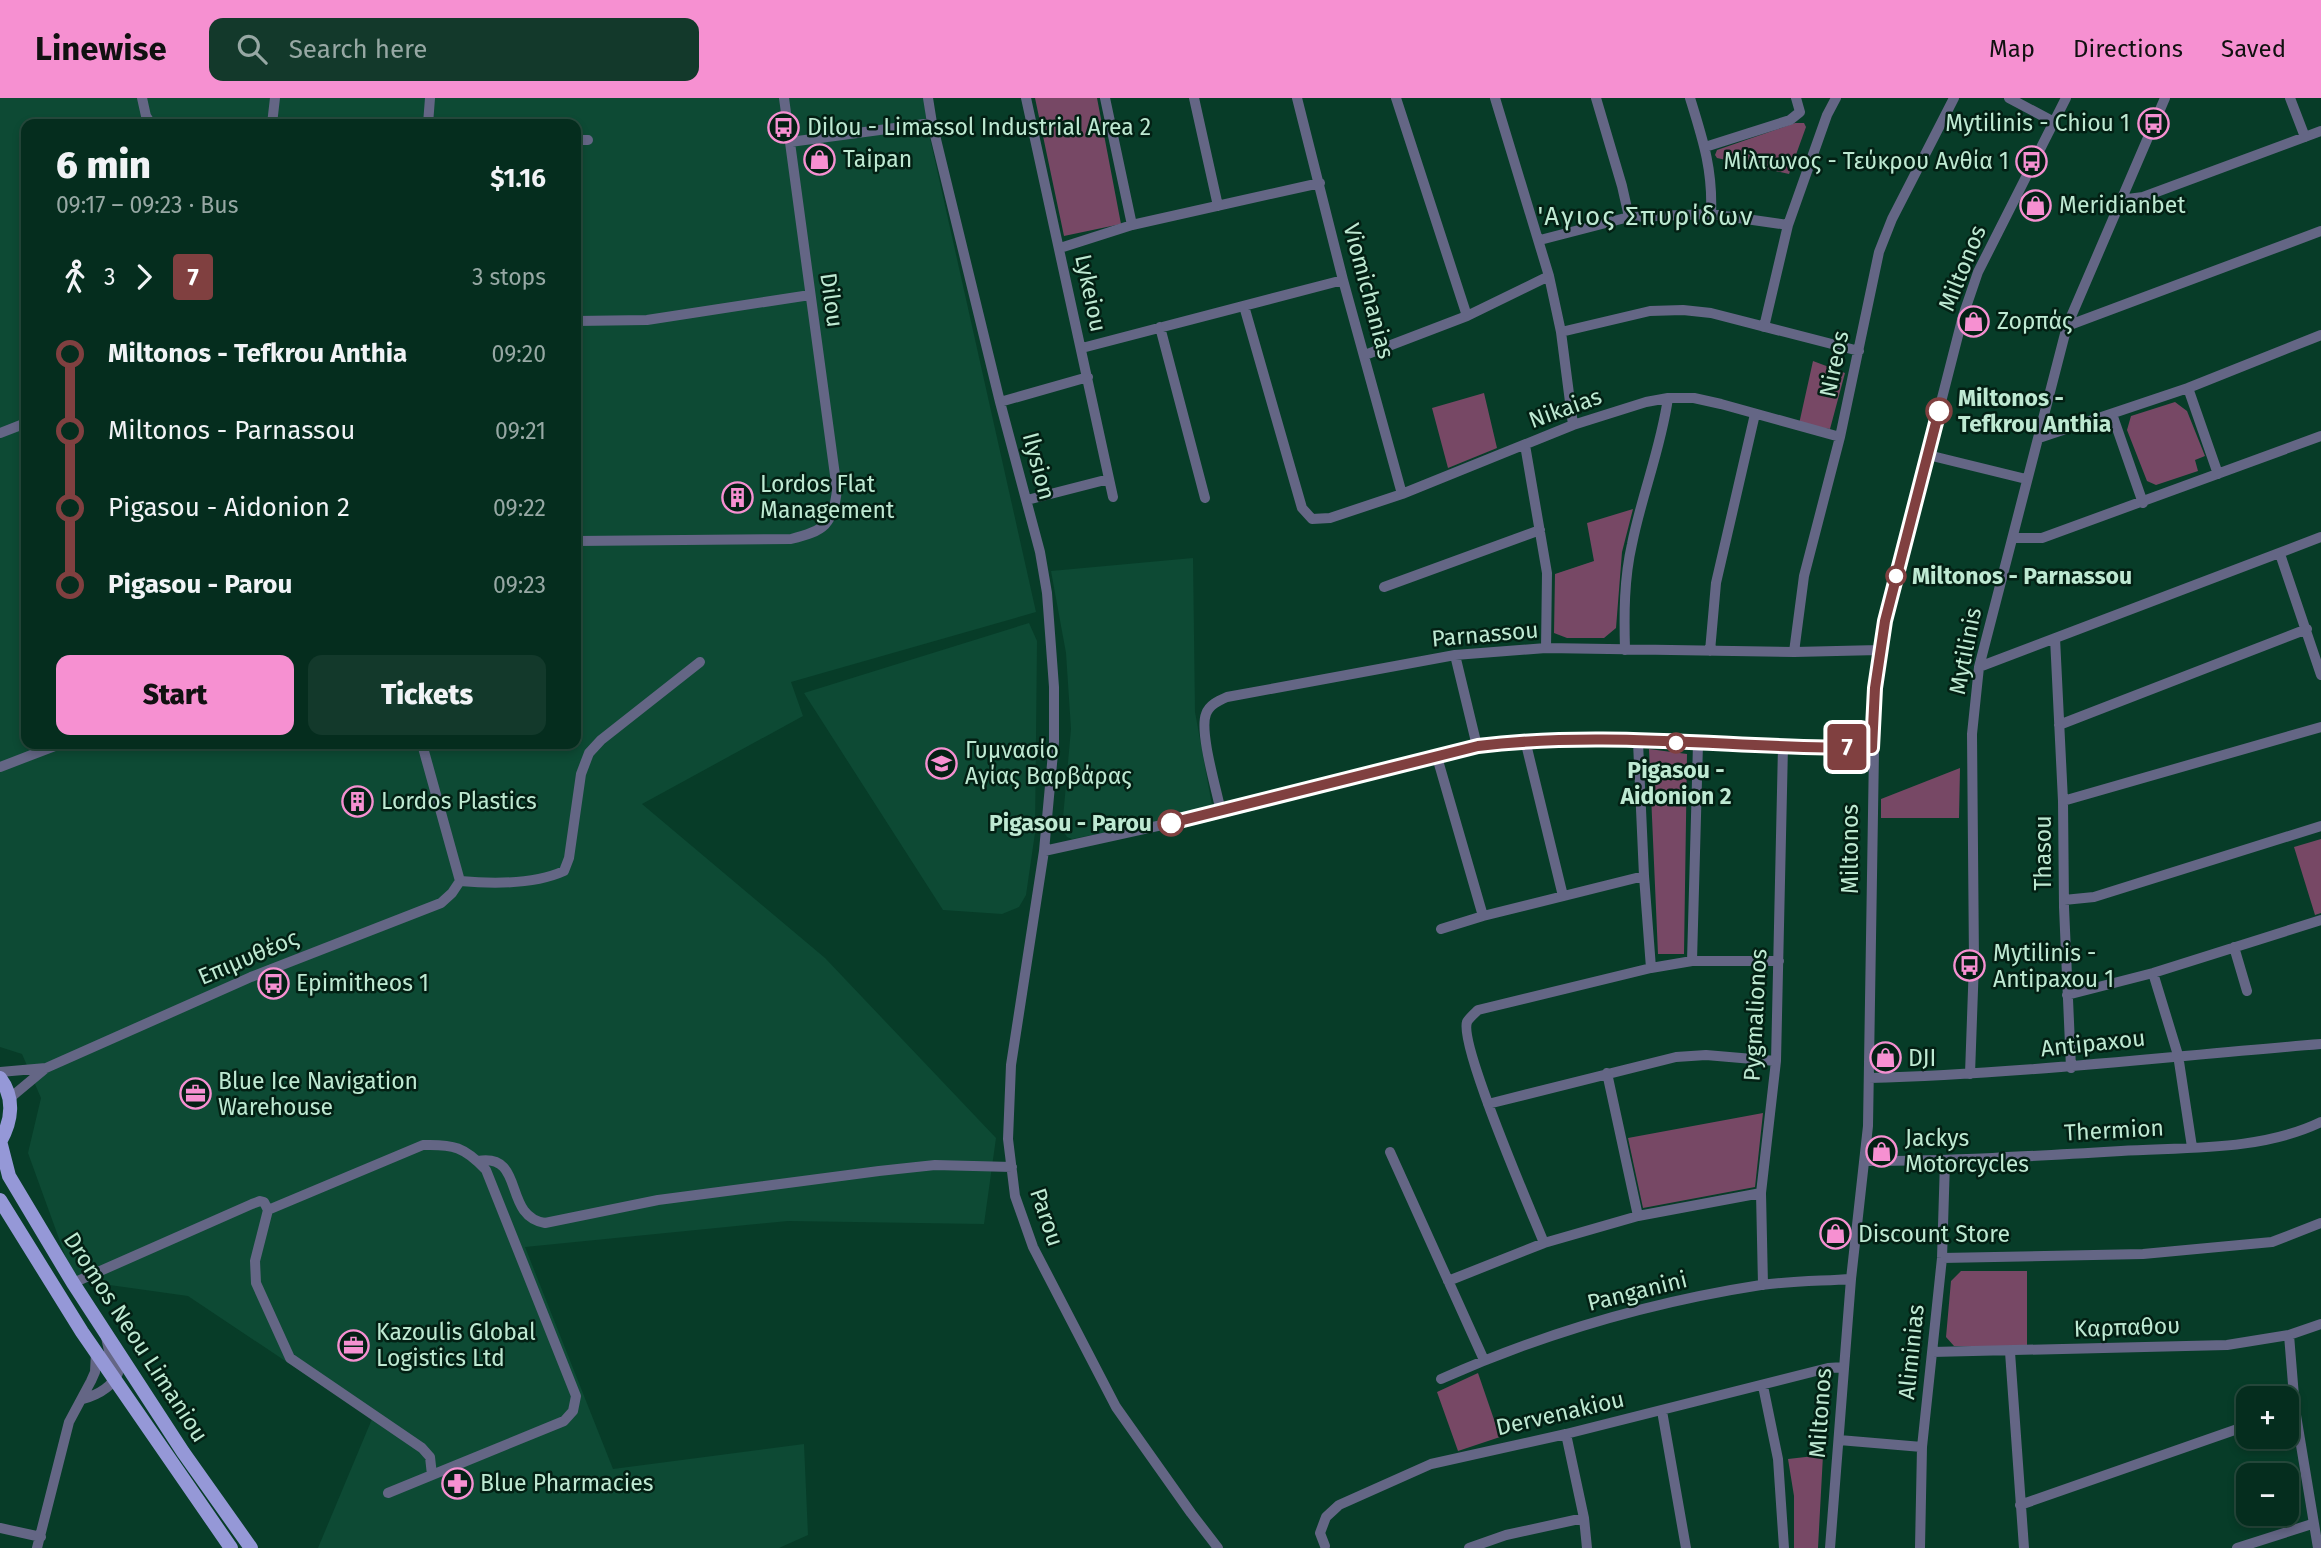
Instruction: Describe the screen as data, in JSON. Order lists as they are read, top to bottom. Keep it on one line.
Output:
{"streets":{"main road":["Dromos Neou Limaniou"],"street":["Miltonos","Viomichanias","Lykeiou","Dilou","Nireos","Nikaias","Ilysion","Parnassou","Mytilinis","Thasou","Επιμυθέος","Pygmalionos","Antipaxou","Thermion","Parou","Panganini","Καρπαθου","Aliminias","Dervenakiou"]},"crossings":[["Miltonos","Parnassou"],["Miltonos","Antipaxou"],["Miltonos","Thermion"],["Miltonos","Panganini"],["Miltonos","Dervenakiou"],["Viomichanias","Nikaias"],["Nireos","Nikaias"],["Nireos","Parnassou"],["Ilysion","Parou"],["Mytilinis","Antipaxou"],["Thasou","Antipaxou"],["Pygmalionos","Panganini"],["Thermion","Aliminias"],["Καρπαθου","Aliminias"]],"districts":["'Αγιος Σπυρίδων"],"places":{"bus stop":["Mytilinis - Chiou 1","Dilou - Limassol Industrial Area 2","Μίλτωνος - Τεύκρου Ανθία 1","Mytilinis - Antipaxou 1","Epimitheos 1"],"shop":["Taipan","Meridianbet","Ζορπάς","DJI","Jackys Motorcycles","Discount Store"],"other":["Miltonos - Tefkrou Anthia","Miltonos - Parnassou","Pigasou - Aidonion 2","Pigasou - Parou"],"building":["Lordos Flat Management","Lordos Plastics"],"school or university":["Γυμνασίο Αγίας Βαρβάρας"],"office":["Blue Ice Navigation Warehouse","Kazoulis Global Logistics Ltd"],"pharmacy":["Blue Pharmacies"]},"lines":["bus line 7"],"page":{"header":"Linewise","search":"Search here","nav":["Map","Directions","Saved"],"on_map":"7","heading":["6 min","09:17 – 09:23 · Bus","$1.16"],"legs":["3","7","3 stops"],"list":[{"name":"Miltonos - Tefkrou Anthia","value":"09:20"},{"name":"Miltonos - Parnassou","value":"09:21"},{"name":"Pigasou - Aidonion 2","value":"09:22"},{"name":"Pigasou - Parou","value":"09:23"}],"buttons":["Start","Tickets"],"map_buttons":["+","−"]}}
